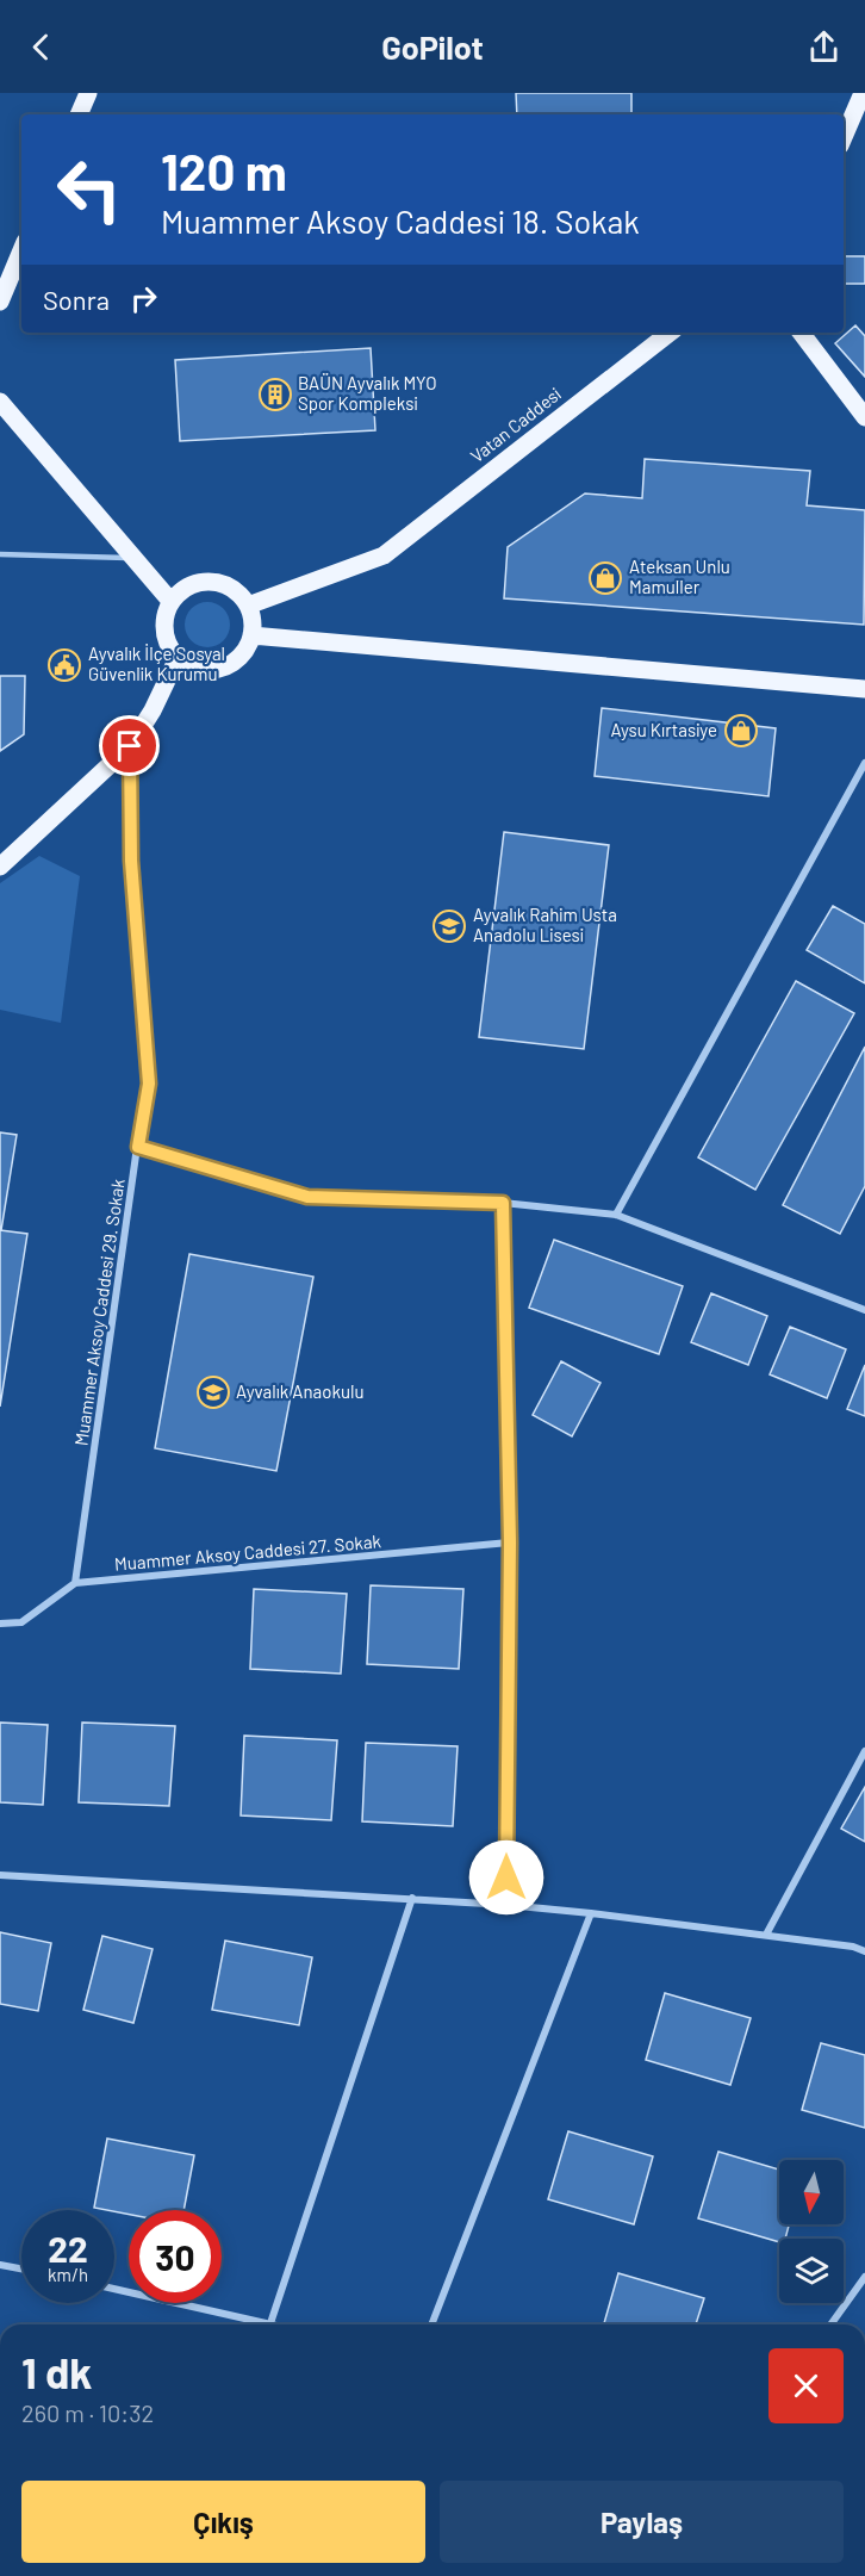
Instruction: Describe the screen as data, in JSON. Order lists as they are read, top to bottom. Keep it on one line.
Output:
{"streets":{"main road":["Vatan Caddesi"],"street":["Muammer Aksoy Caddesi 29. Sokak","Muammer Aksoy Caddesi 27. Sokak"]},"crossings":[["Muammer Aksoy Caddesi 29. Sokak","Muammer Aksoy Caddesi 27. Sokak"]],"places":{"building":["BAÜN Ayvalık MYO Spor Kompleksi"],"shop":["Ateksan Unlu Mamuller","Aysu Kırtasiye"],"public building":["Ayvalık İlçe Sosyal Güvenlik Kurumu"],"school or university":["Ayvalık Rahim Usta Anadolu Lisesi","Ayvalık Anaokulu"]},"north":"bottom","page":{"header":"GoPilot","turn":["120 m","Muammer Aksoy Caddesi 18. Sokak"],"then":"Sonra","speed":"22 km/h","limit":"30","heading":["1 dk","260 m · 10:32"],"buttons":["Çıkış","Paylaş"]}}
